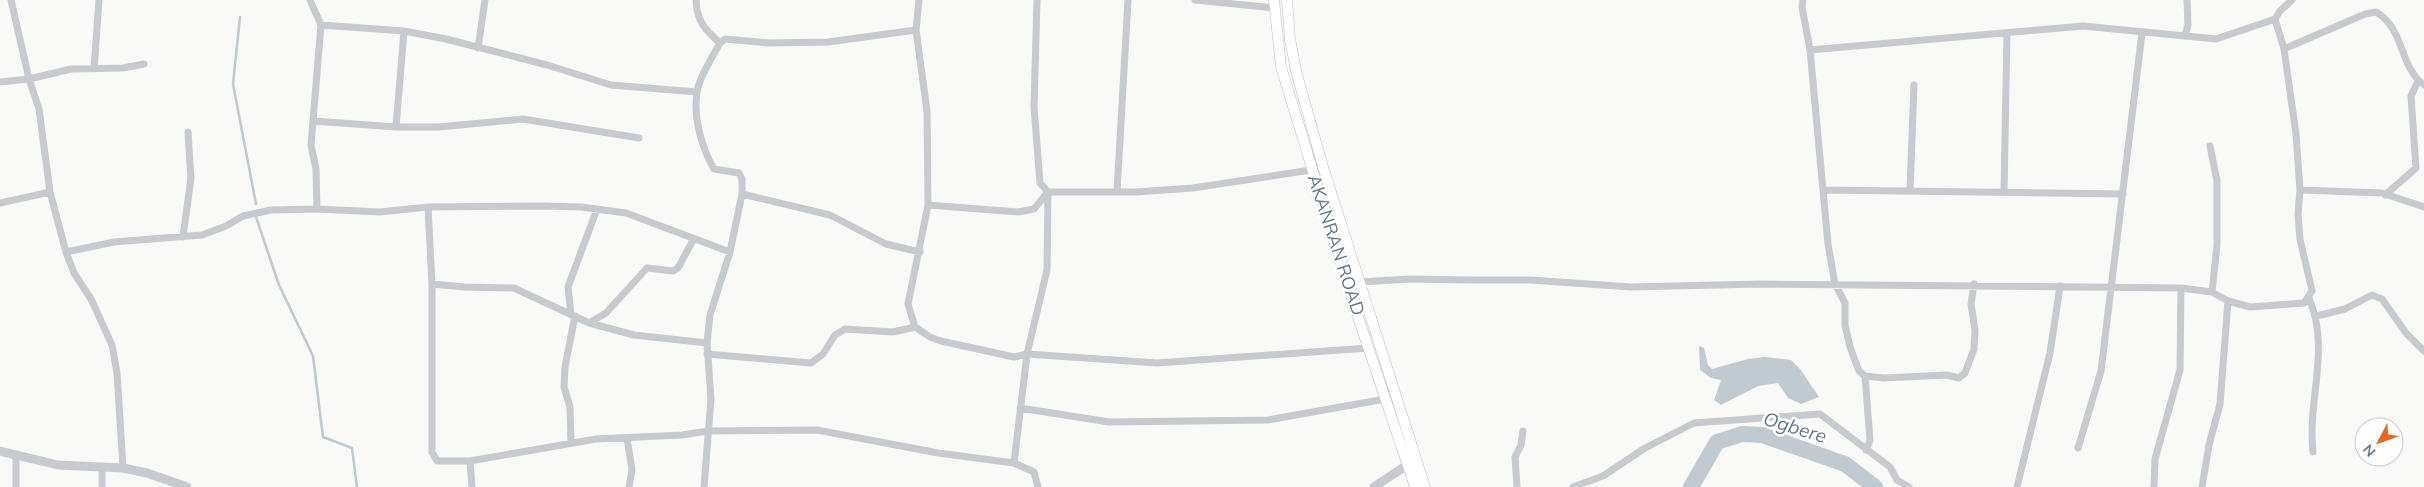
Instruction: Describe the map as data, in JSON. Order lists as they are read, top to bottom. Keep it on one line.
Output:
{"streets":{"main road":["AKANRAN ROAD"]},"water":["Ogbere"],"north":"bottom left"}
